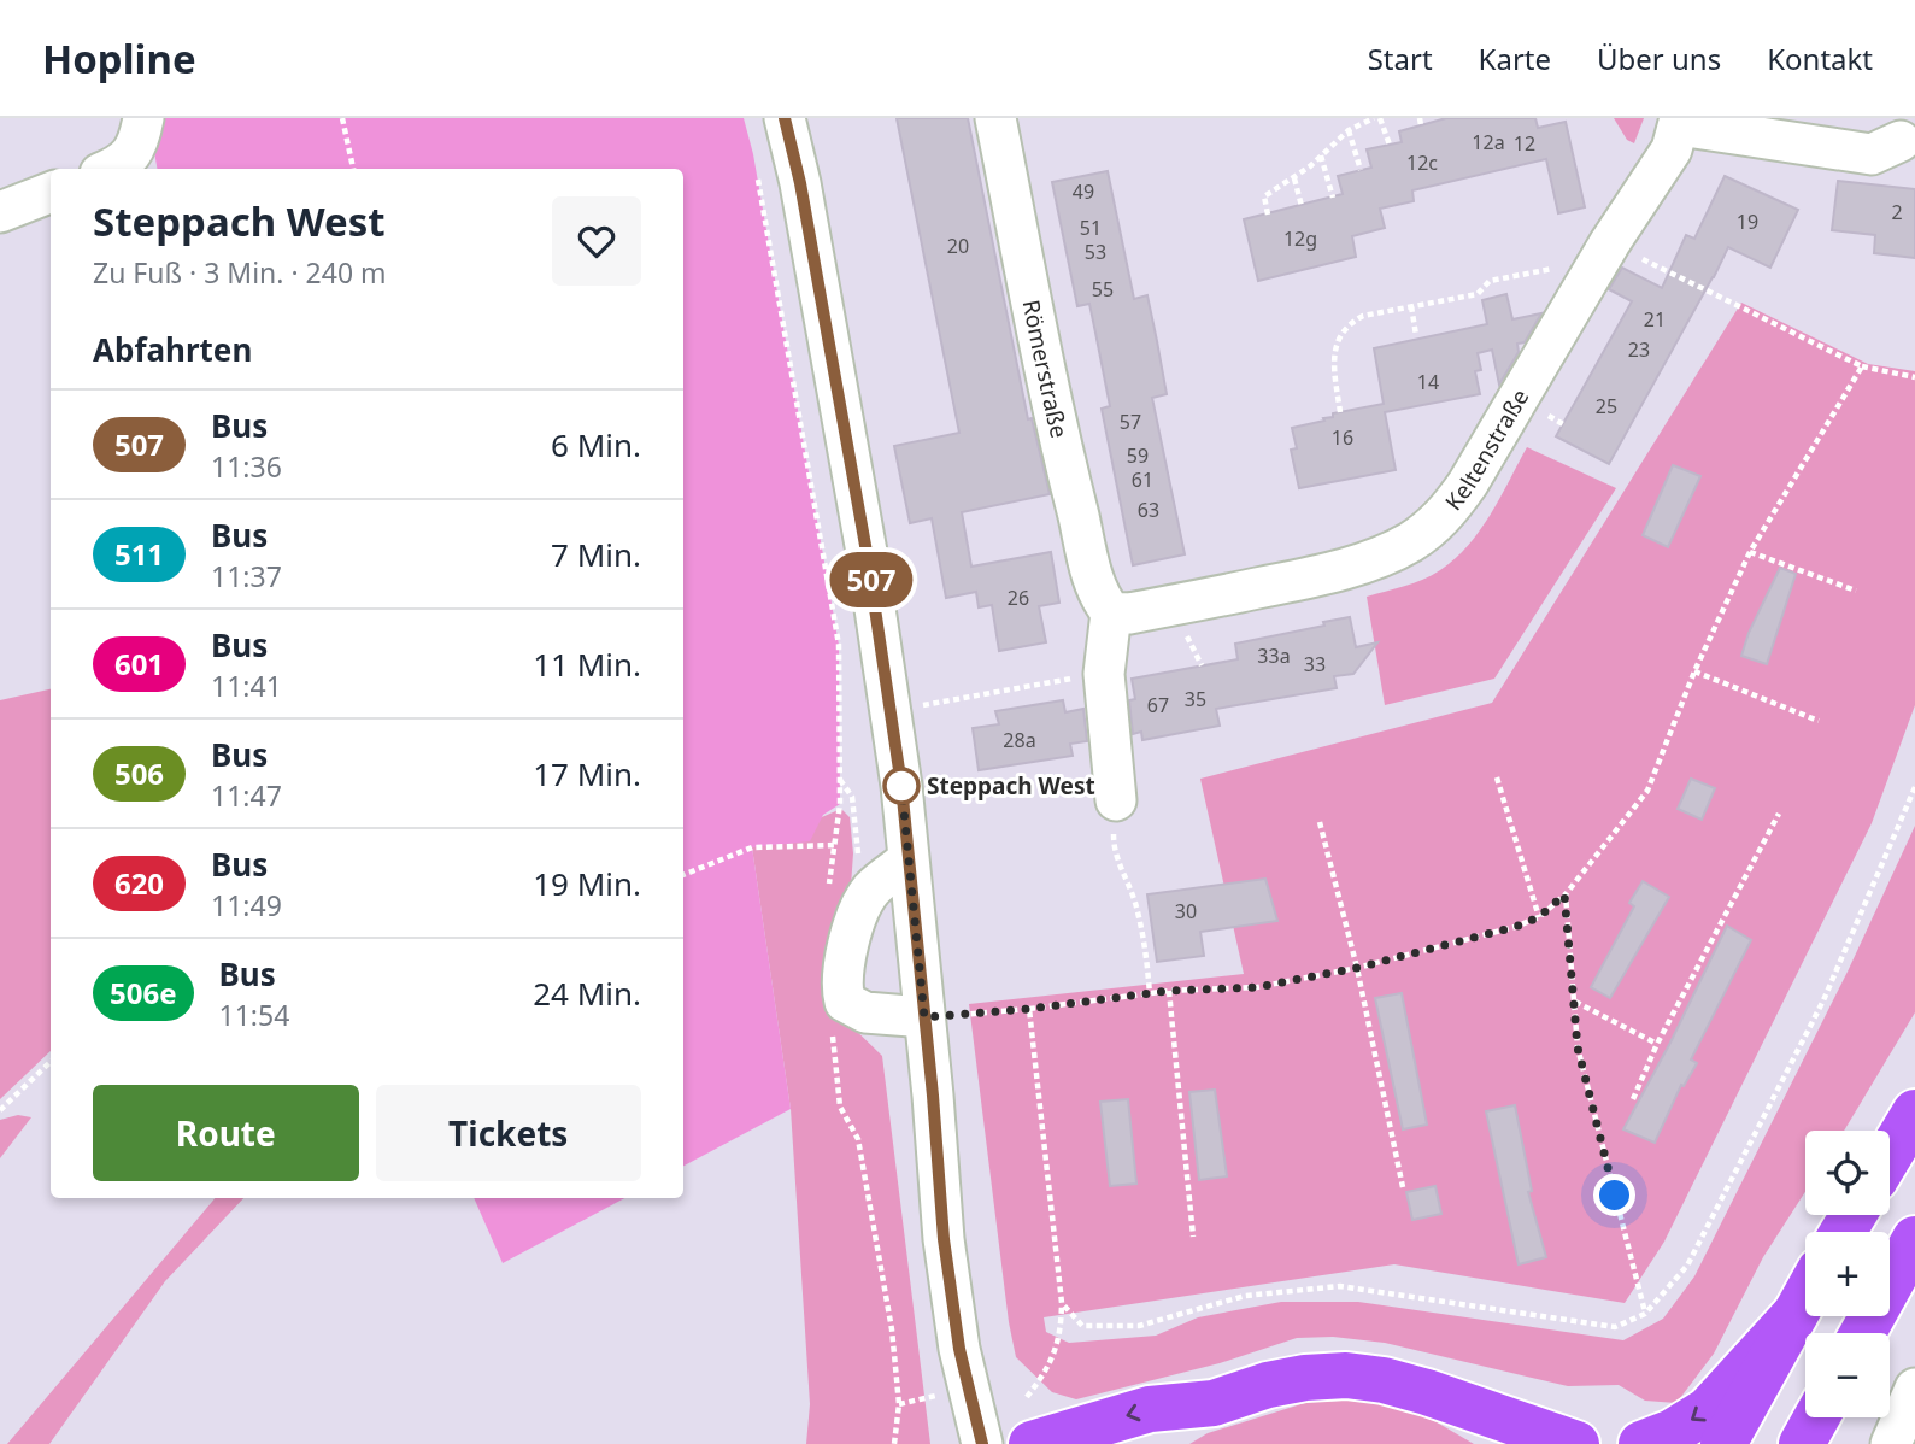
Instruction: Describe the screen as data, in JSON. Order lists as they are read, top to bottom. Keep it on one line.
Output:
{"streets":{"street":["Römerstraße","Keltenstraße"]},"crossings":[["Römerstraße","Keltenstraße"]],"places":["Steppach West"],"lines":["bus line 507"],"house_numbers":["12a","12","12c","49","2","19","51","12g","20","53","55","21","23","14","25","57","16","59","61","63","26","33a","33","35","67","28a","30"],"page":{"header":"Hopline","nav":["Start","Karte","Über uns","Kontakt"],"on_map":"507","heading":[["Steppach West","Zu Fuß · 3 Min. · 240 m"],"Abfahrten"],"list":[{"mark":"507","name":"Bus","note":"11:36","value":"6 Min."},{"mark":"511","name":"Bus","note":"11:37","value":"7 Min."},{"mark":"601","name":"Bus","note":"11:41","value":"11 Min."},{"mark":"506","name":"Bus","note":"11:47","value":"17 Min."},{"mark":"620","name":"Bus","note":"11:49","value":"19 Min."},{"mark":"506e","name":"Bus","note":"11:54","value":"24 Min."}],"buttons":["Route","Tickets"],"map_buttons":["+","−"]}}
